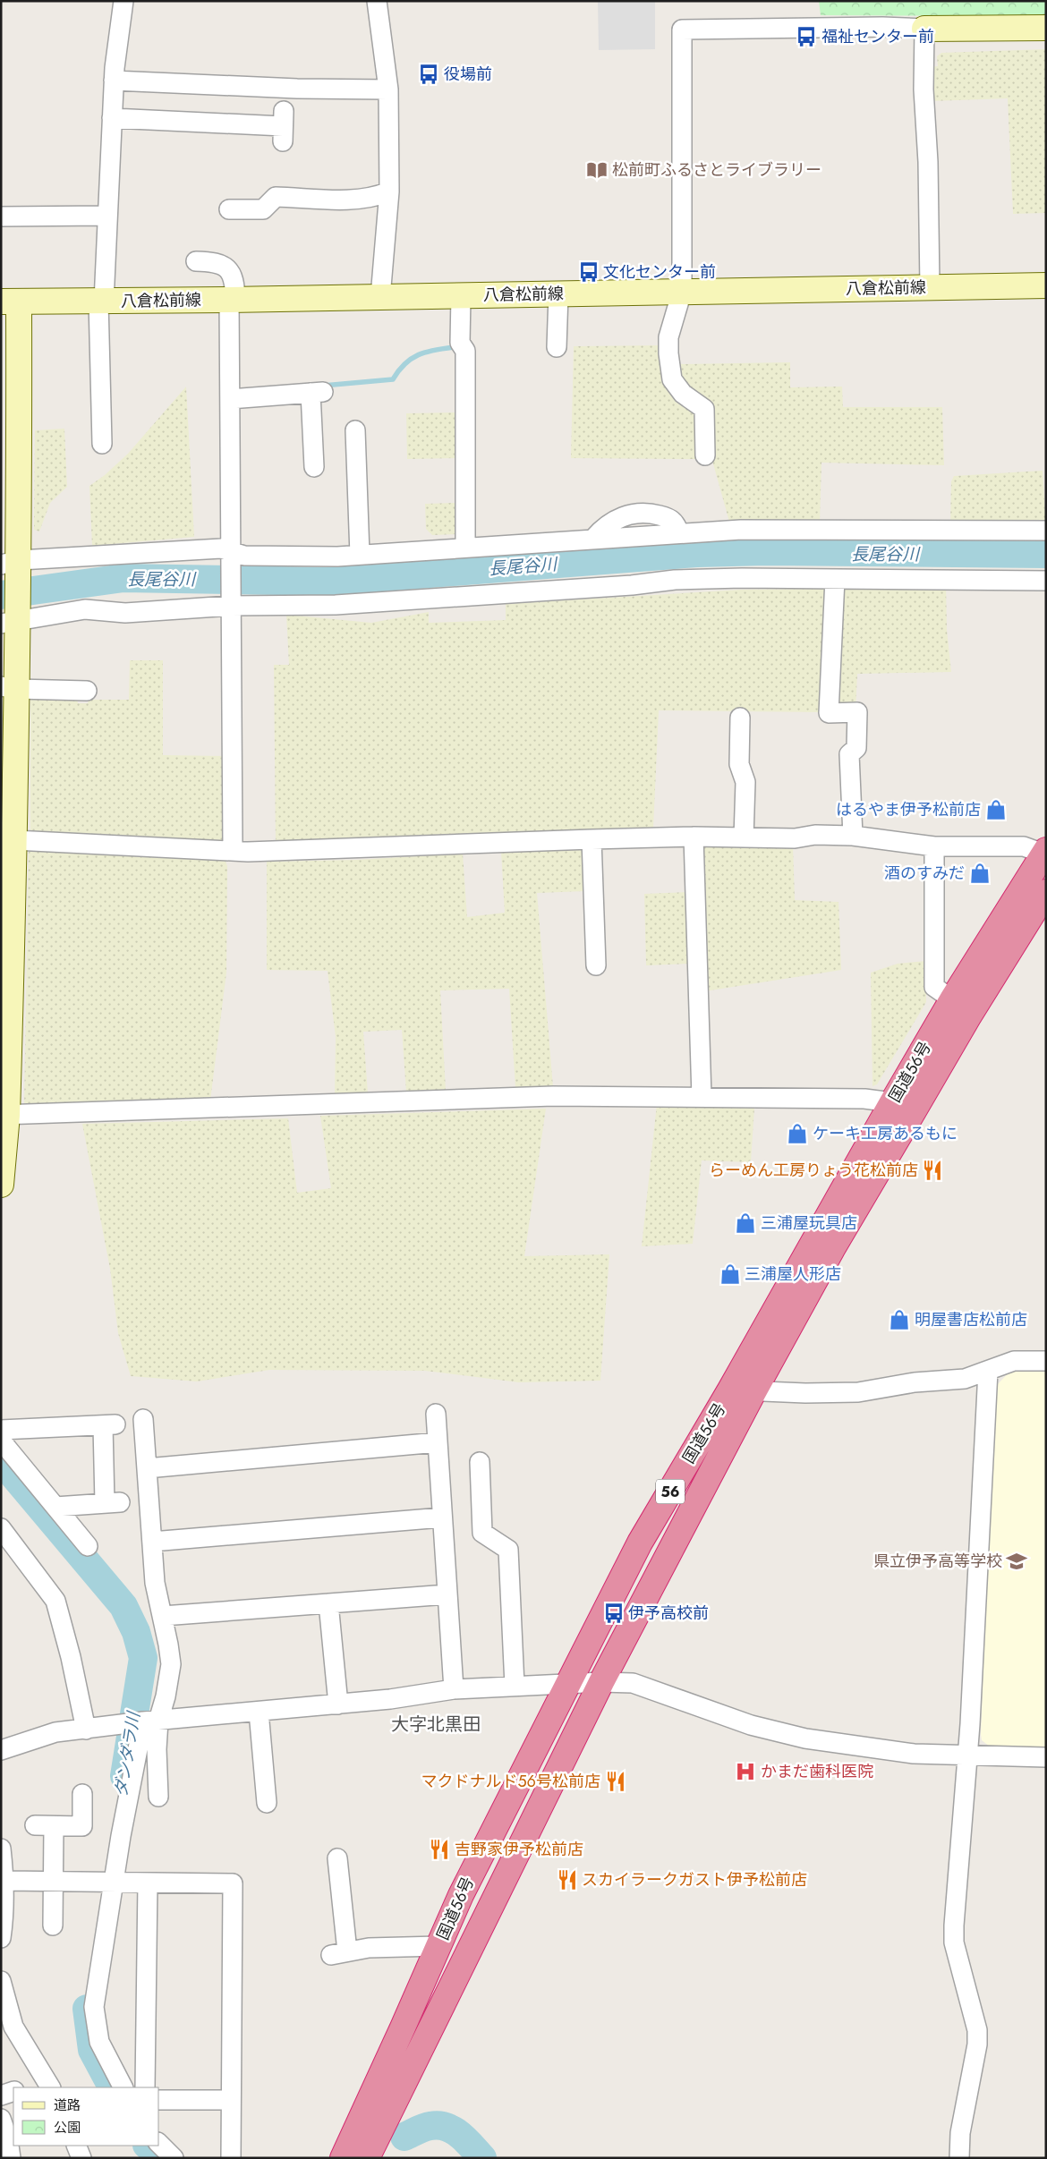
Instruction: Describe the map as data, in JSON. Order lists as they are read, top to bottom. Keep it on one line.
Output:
{"streets":{"highway":["国道56号","56"],"main road":["八倉松前線"]},"districts":["大字北黒田"],"water":["長尾谷川","ダンダラ川"],"places":{"bus stop":["福祉センター前","役場前","文化センター前","伊予高校前"],"library":["松前町ふるさとライブラリー"],"shop":["はるやま伊予松前店","酒のすみだ","ケーキ工房あるもに","三浦屋玩具店","三浦屋人形店","明屋書店松前店"],"restaurant":["らーめん工房りょう花松前店","マクドナルド56号松前店","吉野家伊予松前店","スカイラークガスト伊予松前店"],"school or university":["県立伊予高等学校"],"hospital":["かまだ歯科医院"]},"legend":["道路","公園"]}
